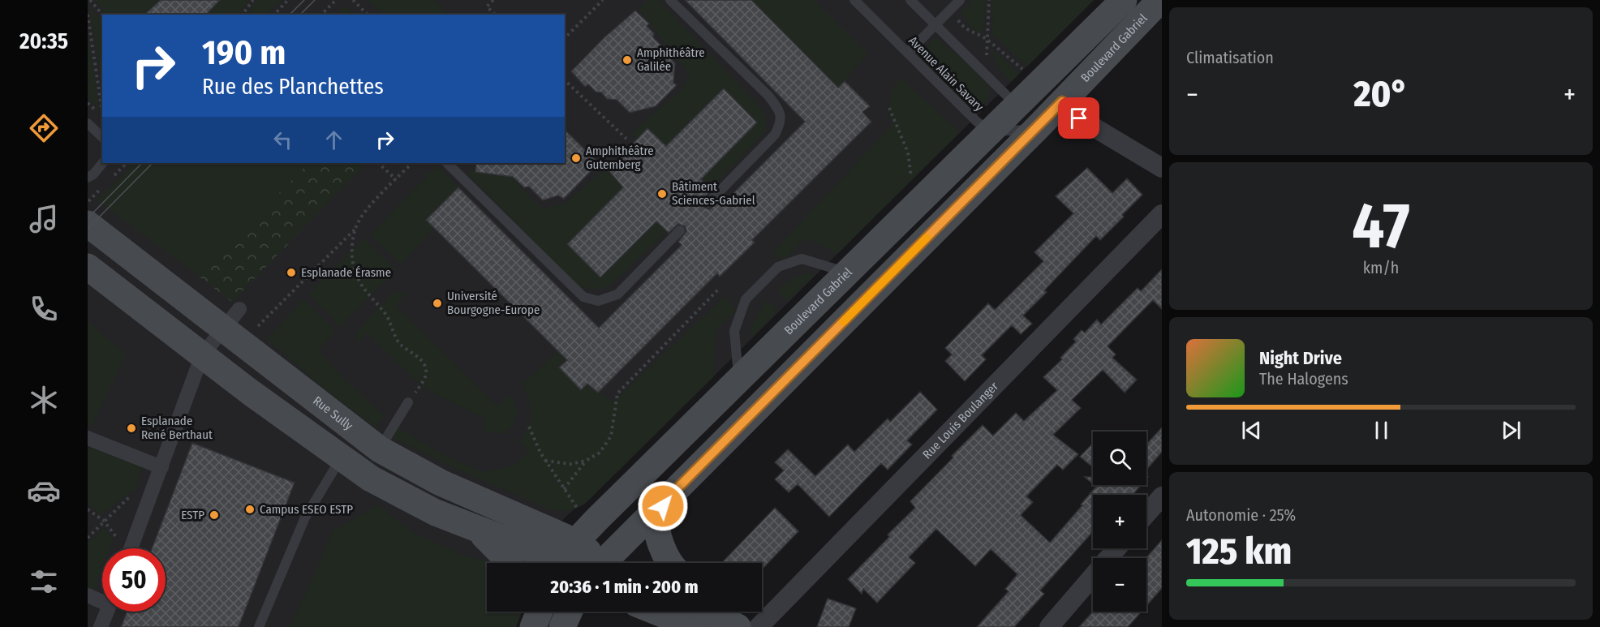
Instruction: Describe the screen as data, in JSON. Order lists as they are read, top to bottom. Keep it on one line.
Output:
{"streets":{"main road":["Boulevard Gabriel","Rue Sully"],"street":["Rue Louis Boulanger"],"lane":["Avenue Alain Savary"]},"crossings":[["Boulevard Gabriel","Avenue Alain Savary"]],"places":["Amphithéâtre Galilée","Amphithéâtre Gutemberg","Bâtiment Sciences-Gabriel","Esplanade Érasme","Université Bourgogne-Europe","Esplanade René Berthaut","Campus ESEO ESTP","ESTP"],"page":{"tabs":"20:35","tile":["Climatisation",["47","km/h"],["Autonomie · 25%","125 km"]],"turn":["190 m","Rue des Planchettes"],"heat":["−","20°","+"],"song":["Night Drive","The Halogens"],"map_buttons":["+","−"],"limit":"50","trip":"20:36 · 1 min · 200 m"}}
